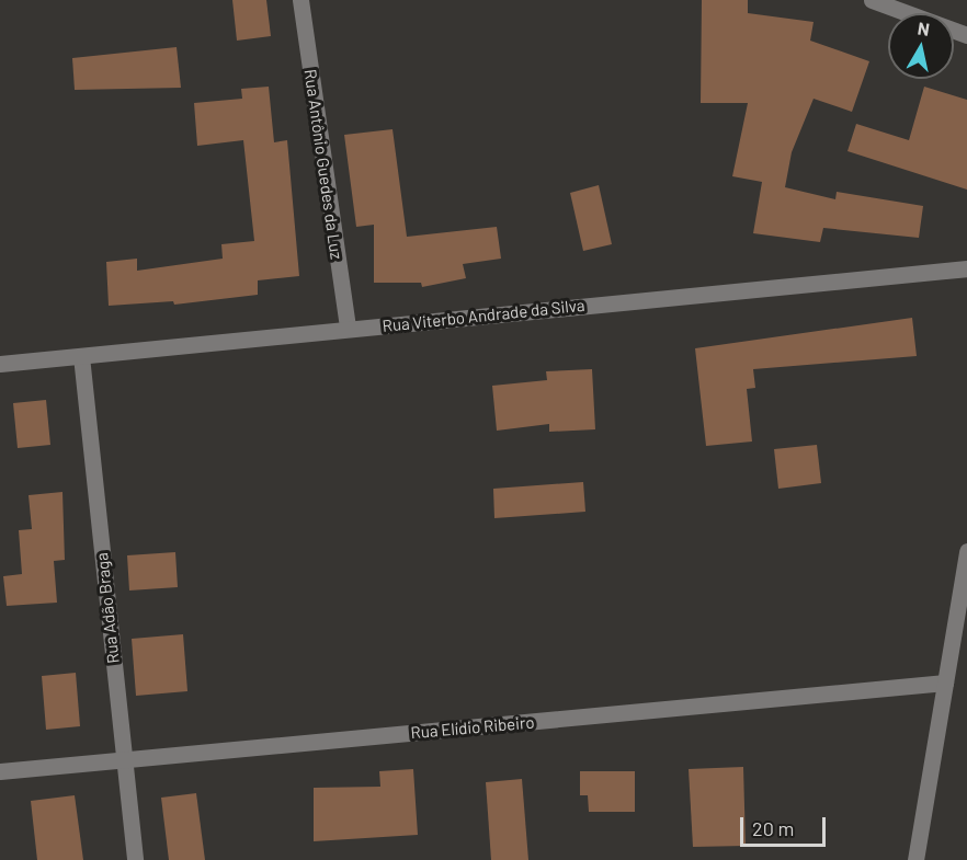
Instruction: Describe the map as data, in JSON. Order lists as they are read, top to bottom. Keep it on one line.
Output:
{"streets":{"street":["Rua Antônio Guedes da Luz","Rua Viterbo Andrade da Silva","Rua Adão Braga","Rua Elídio Ribeiro"]},"crossings":[["Rua Antônio Guedes da Luz","Rua Viterbo Andrade da Silva"],["Rua Viterbo Andrade da Silva","Rua Adão Braga"],["Rua Adão Braga","Rua Elídio Ribeiro"]],"scale_bar":"20 m","north":"top"}
